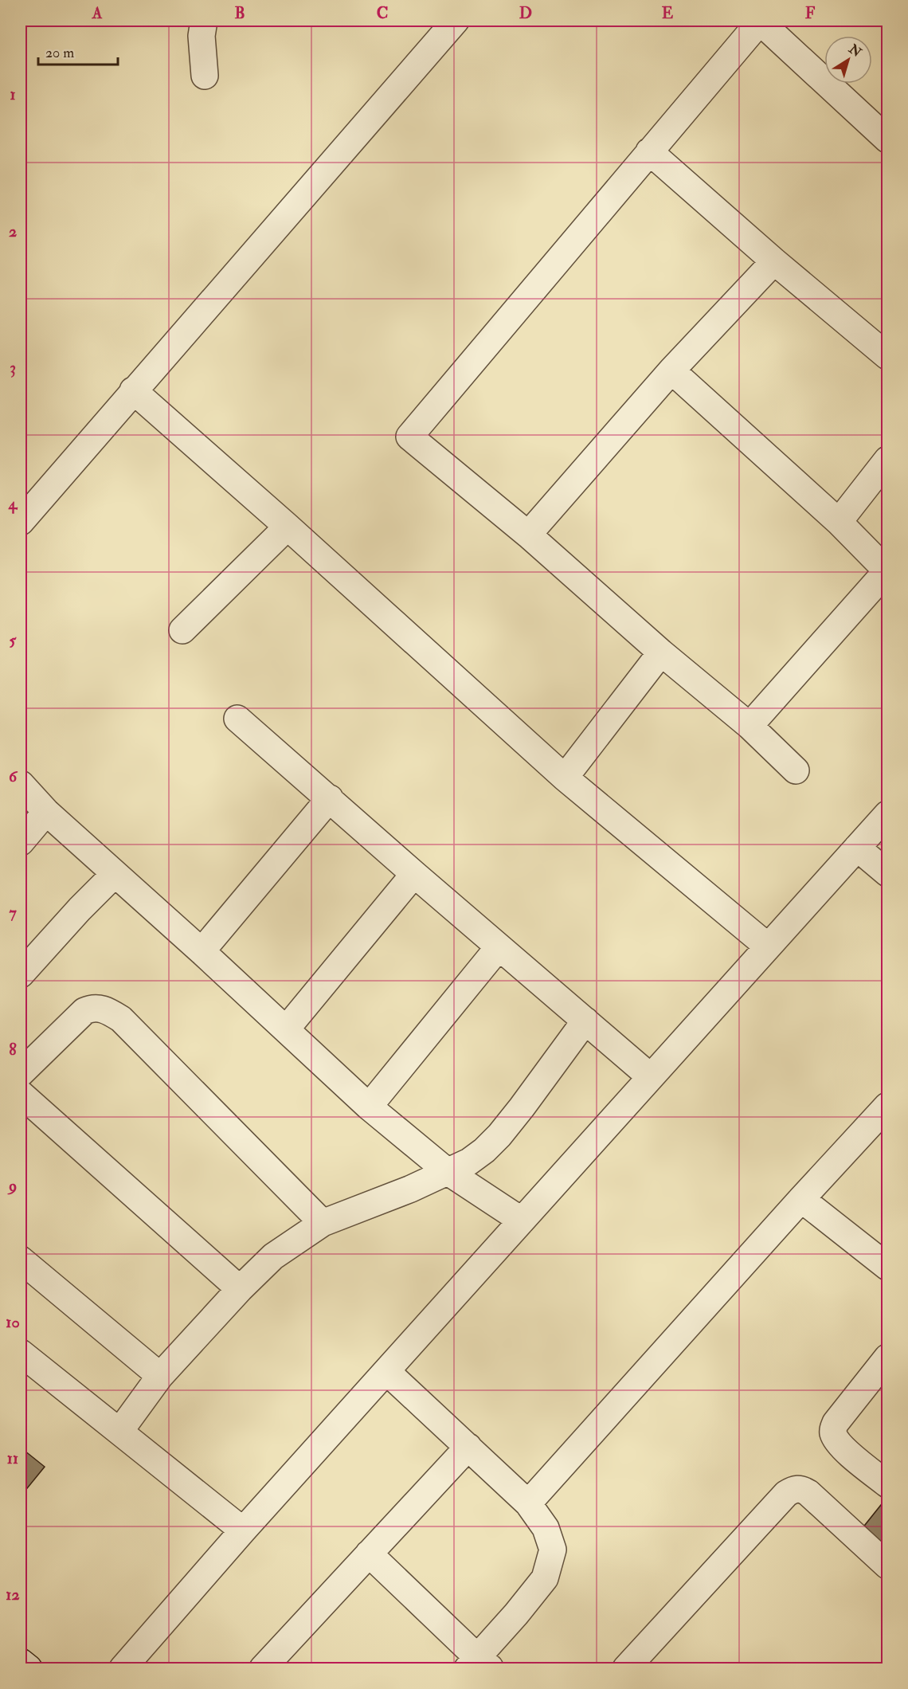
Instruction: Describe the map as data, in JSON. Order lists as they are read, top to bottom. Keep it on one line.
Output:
{"scale_bar":"20 m","north":"top right","grid":{"columns":["A","B","C","D","E","F"],"rows":["1","2","3","4","5","6","7","8","9","10","11","12"]}}
